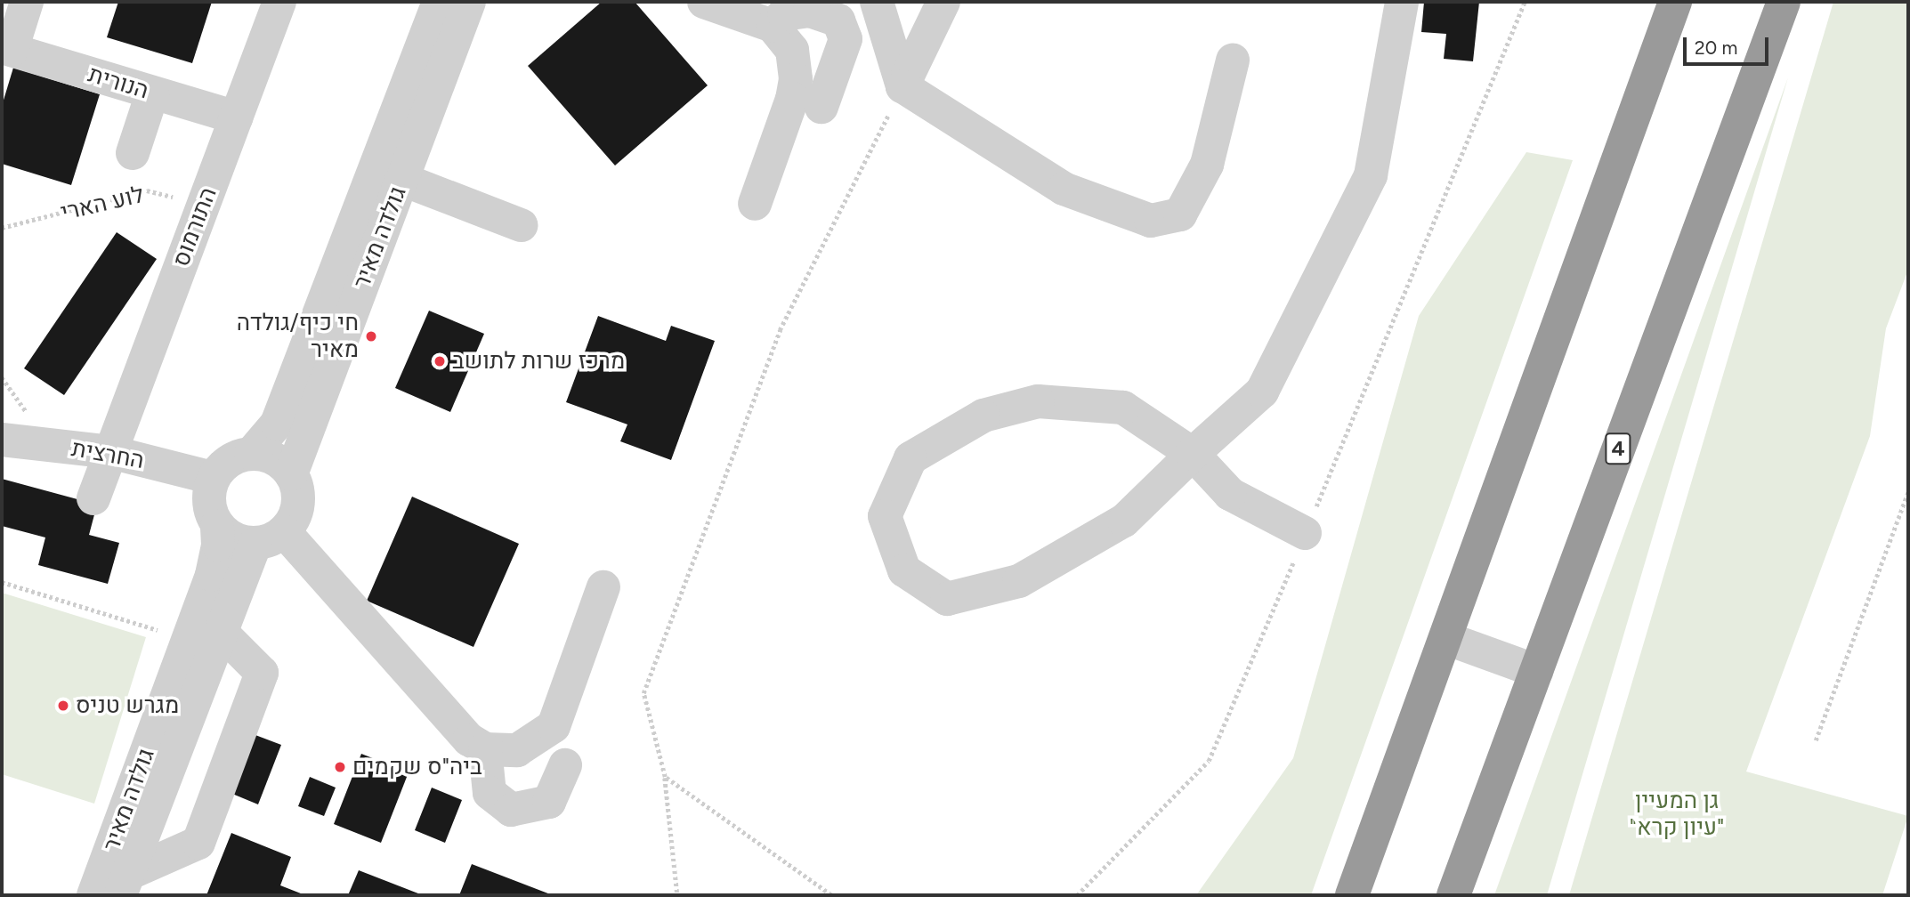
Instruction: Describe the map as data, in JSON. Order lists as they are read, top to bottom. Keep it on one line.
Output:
{"streets":{"highway":["4"],"street":["הנורית","התורמוס","גולדה מאיר","החרצית"],"path":["לוע הארי"]},"crossings":[["הנורית","התורמוס"],["לוע הארי","התורמוס"],["התורמוס","החרצית"],["גולדה מאיר","החרצית"]],"parks":["גן המעיין \"עיון קרא\""],"places":["חי כיף/גולדה מאיר","מרכז שרות לתושב","מגרש טניס","ביה\"ס שקמים"],"scale_bar":"20 m"}
